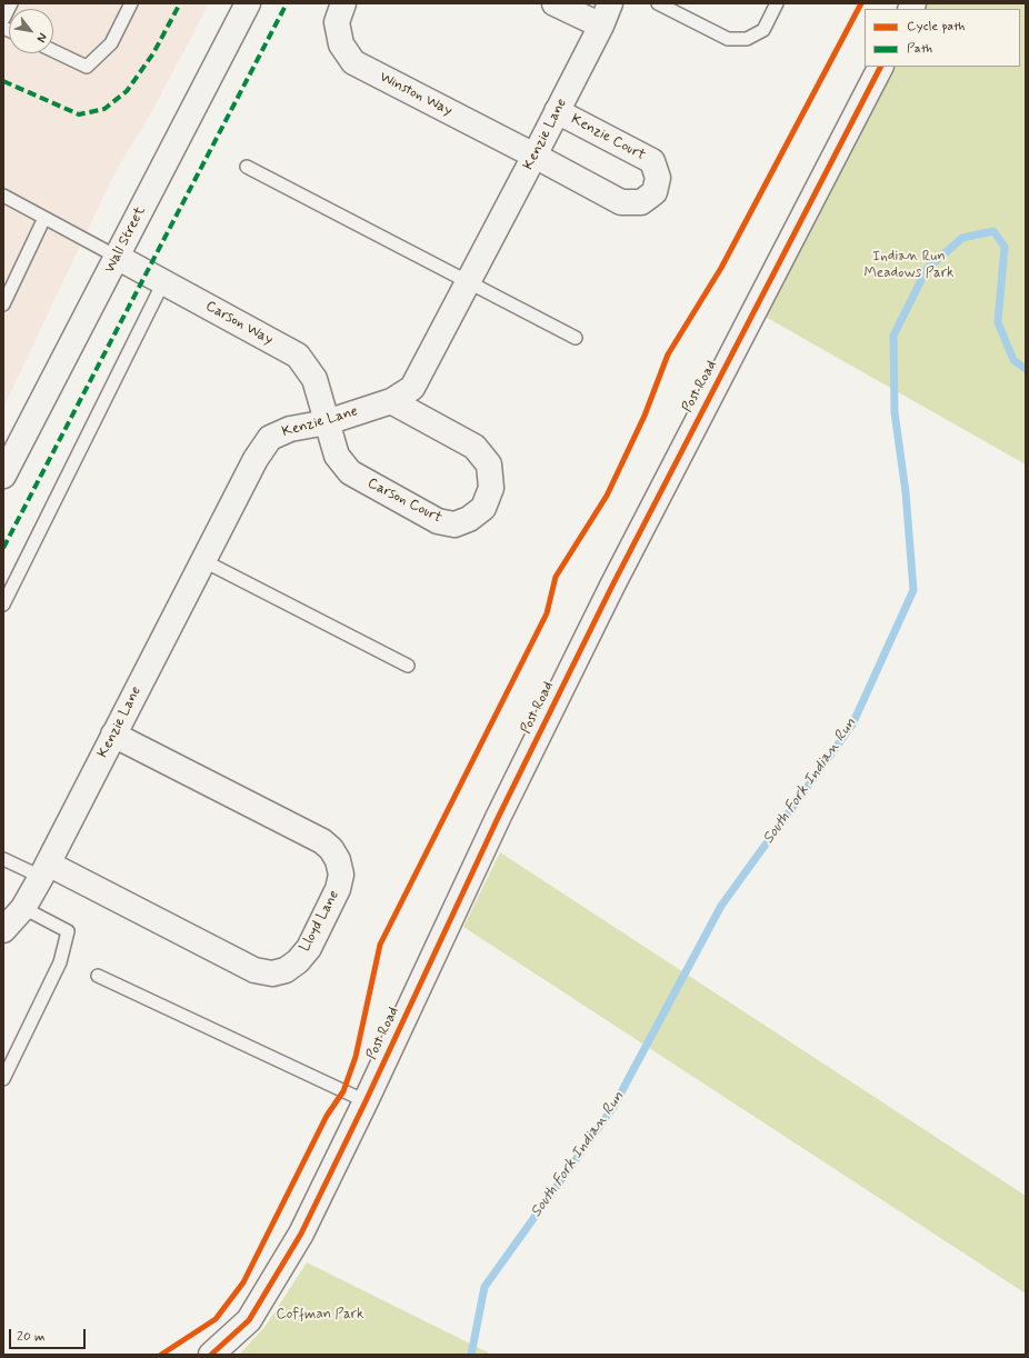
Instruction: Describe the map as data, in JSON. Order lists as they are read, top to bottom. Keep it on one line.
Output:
{"streets":{"street":["Winston Way","Kenzie Lane","Kenzie Court","Wall Street","Carson Way","Post Road","Carson Court","Lloyd Lane"]},"crossings":[["Winston Way","Kenzie Lane"],["Winston Way","Kenzie Court"],["Kenzie Lane","Kenzie Court"],["Kenzie Lane","Carson Way"],["Kenzie Lane","Carson Court"],["Kenzie Lane","Lloyd Lane"],["Wall Street","Carson Way"],["Carson Way","Carson Court"]],"water":["South Fork Indian Run"],"parks":["Indian Run Meadows Park","Coffman Park"],"legend":["Cycle path","Path"],"scale_bar":"20 m","north":"bottom right"}
